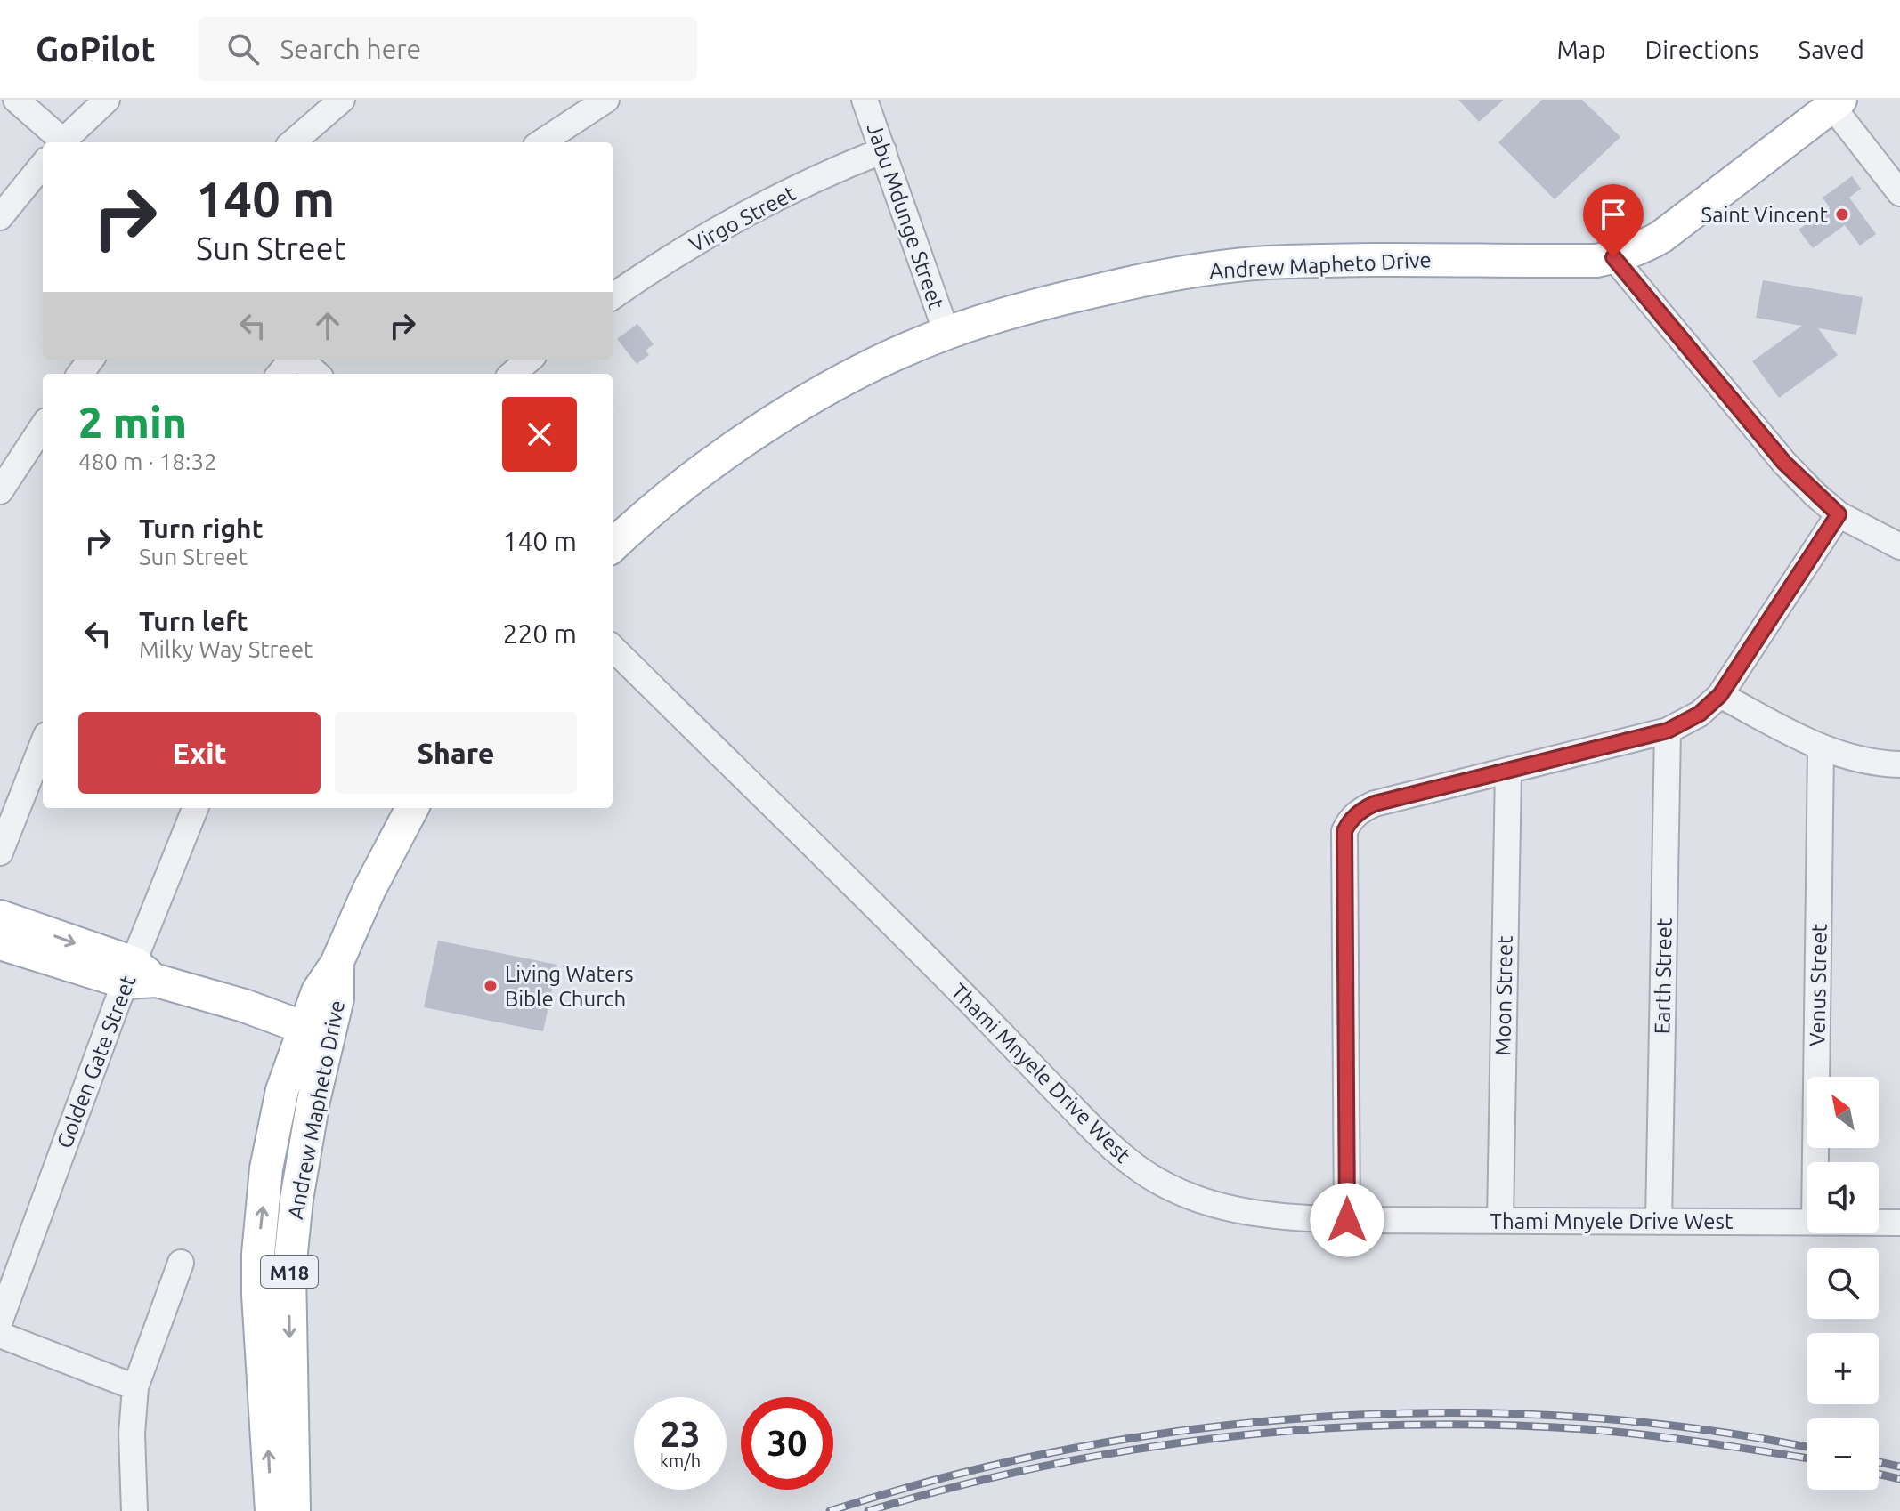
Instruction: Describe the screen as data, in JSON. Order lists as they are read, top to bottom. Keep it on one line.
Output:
{"streets":{"main road":["Andrew Mapheto Drive","M18"],"street":["Jabu Mdunge Street","Virgo Street","Earth Street","Venus Street","Moon Street","Golden Gate Street","Thami Mnyele Drive West"]},"crossings":[["Jabu Mdunge Street","Virgo Street"],["Jabu Mdunge Street","Andrew Mapheto Drive"],["Earth Street","Thami Mnyele Drive West"],["Moon Street","Thami Mnyele Drive West"]],"places":["Saint Vincent","Living Waters Bible Church"],"north":"top left","page":{"header":"GoPilot","search":"Search here","nav":["Map","Directions","Saved"],"turn":["140 m","Sun Street"],"heading":["2 min","480 m · 18:32"],"list":[{"name":"Turn right","note":"Sun Street","value":"140 m"},{"name":"Turn left","note":"Milky Way Street","value":"220 m"}],"buttons":["Exit","Share"],"map_buttons":["+","−"],"speed":"23 km/h","limit":"30"}}
